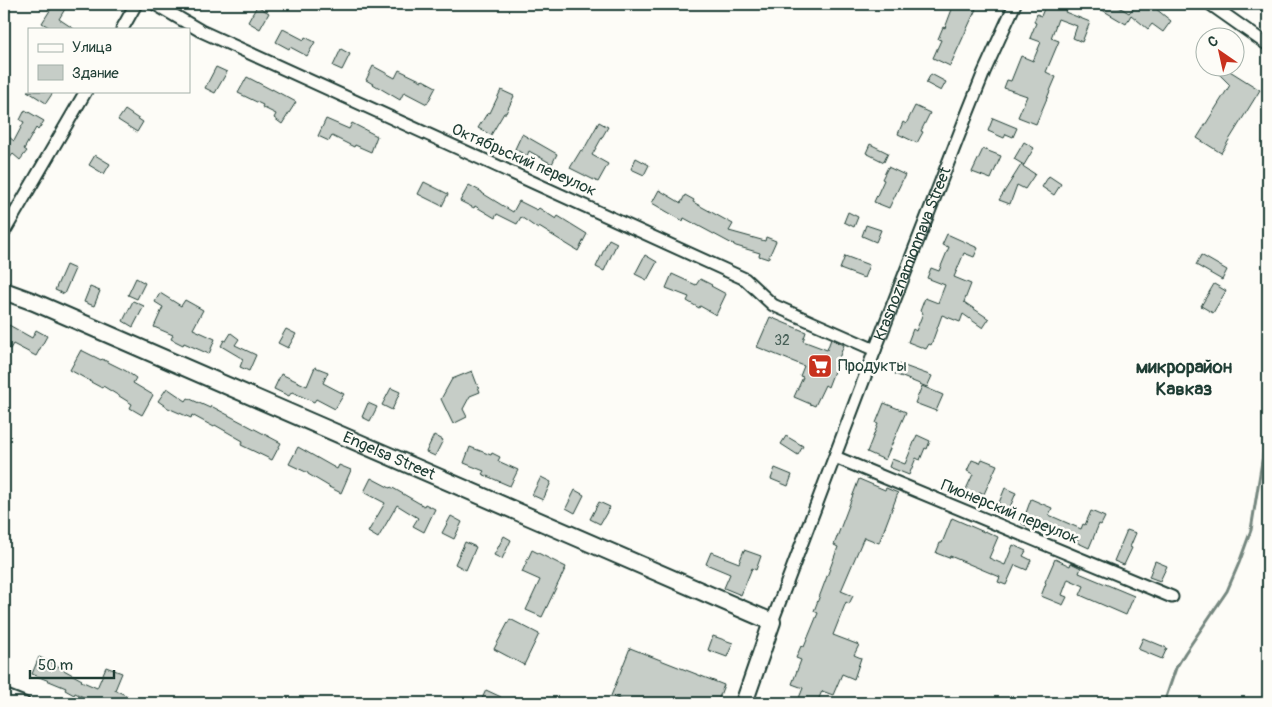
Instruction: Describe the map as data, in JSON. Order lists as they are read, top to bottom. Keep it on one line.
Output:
{"streets":{"main road":["Krasnoznamionnaya Street","Engelsa Street"],"street":["Октябрьский переулок","Пионерский переулок"]},"crossings":[["Октябрьский переулок","Krasnoznamionnaya Street"],["Krasnoznamionnaya Street","Engelsa Street"],["Krasnoznamionnaya Street","Пионерский переулок"]],"districts":["микрорайон Кавказ"],"places":{"supermarket":["Продукты"]},"house_numbers":["32"],"legend":["Улица","Здание"],"scale_bar":"50 m","north":"top left"}
